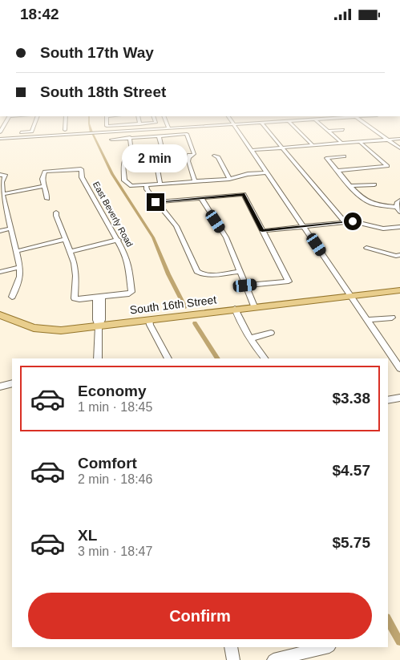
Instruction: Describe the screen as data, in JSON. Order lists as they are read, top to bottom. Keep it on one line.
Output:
{"streets":{"main road":["South 16th Street"],"street":["East Beverly Road"]},"page":{"status":"18:42","banner":["South 17th Way","South 18th Street"],"bubble":"2 min","list":[{"name":"Economy","note":"1 min · 18:45","value":"$3.38"},{"name":"Comfort","note":"2 min · 18:46","value":"$4.57"},{"name":"XL","note":"3 min · 18:47","value":"$5.75"}],"buttons":"Confirm"}}
